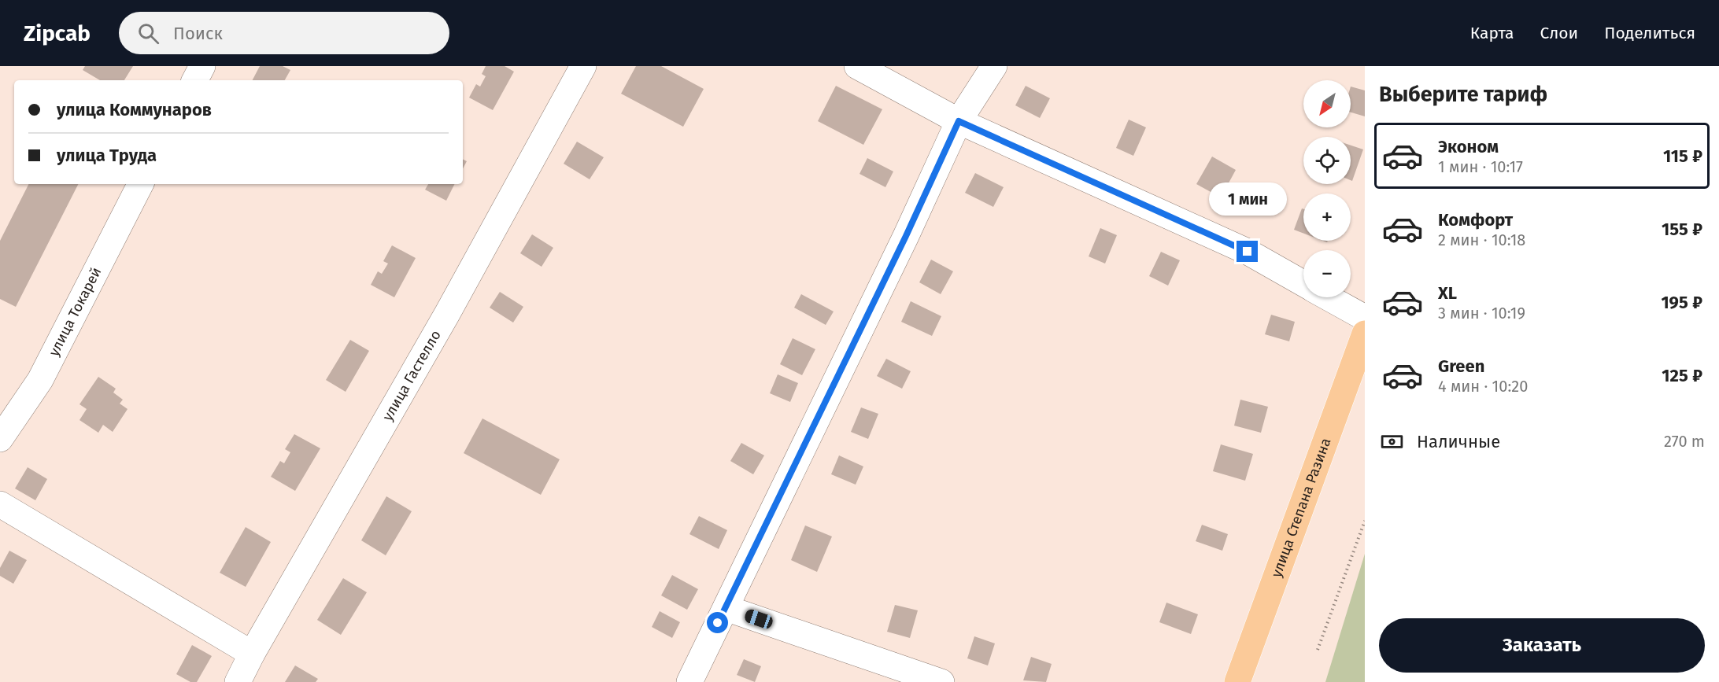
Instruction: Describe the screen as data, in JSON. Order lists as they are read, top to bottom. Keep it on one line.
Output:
{"streets":{"main road":["улица Степана Разина"],"street":["улица Токарей","улица Гастелло"]},"north":"bottom left","page":{"header":"Zipcab","search":"Поиск","nav":["Карта","Слои","Поделиться"],"heading":"Выберите тариф","map_buttons":["+","−"],"banner":["улица Коммунаров","улица Труда"],"list":[{"name":"Эконом","note":"1 мин · 10:17","value":"115 ₽"},{"name":"Комфорт","note":"2 мин · 10:18","value":"155 ₽"},{"name":"XL","note":"3 мин · 10:19","value":"195 ₽"},{"name":"Green","note":"4 мин · 10:20","value":"125 ₽"}],"bubble":"1 мин","pay":["Наличные","270 m"],"buttons":"Заказать"}}
